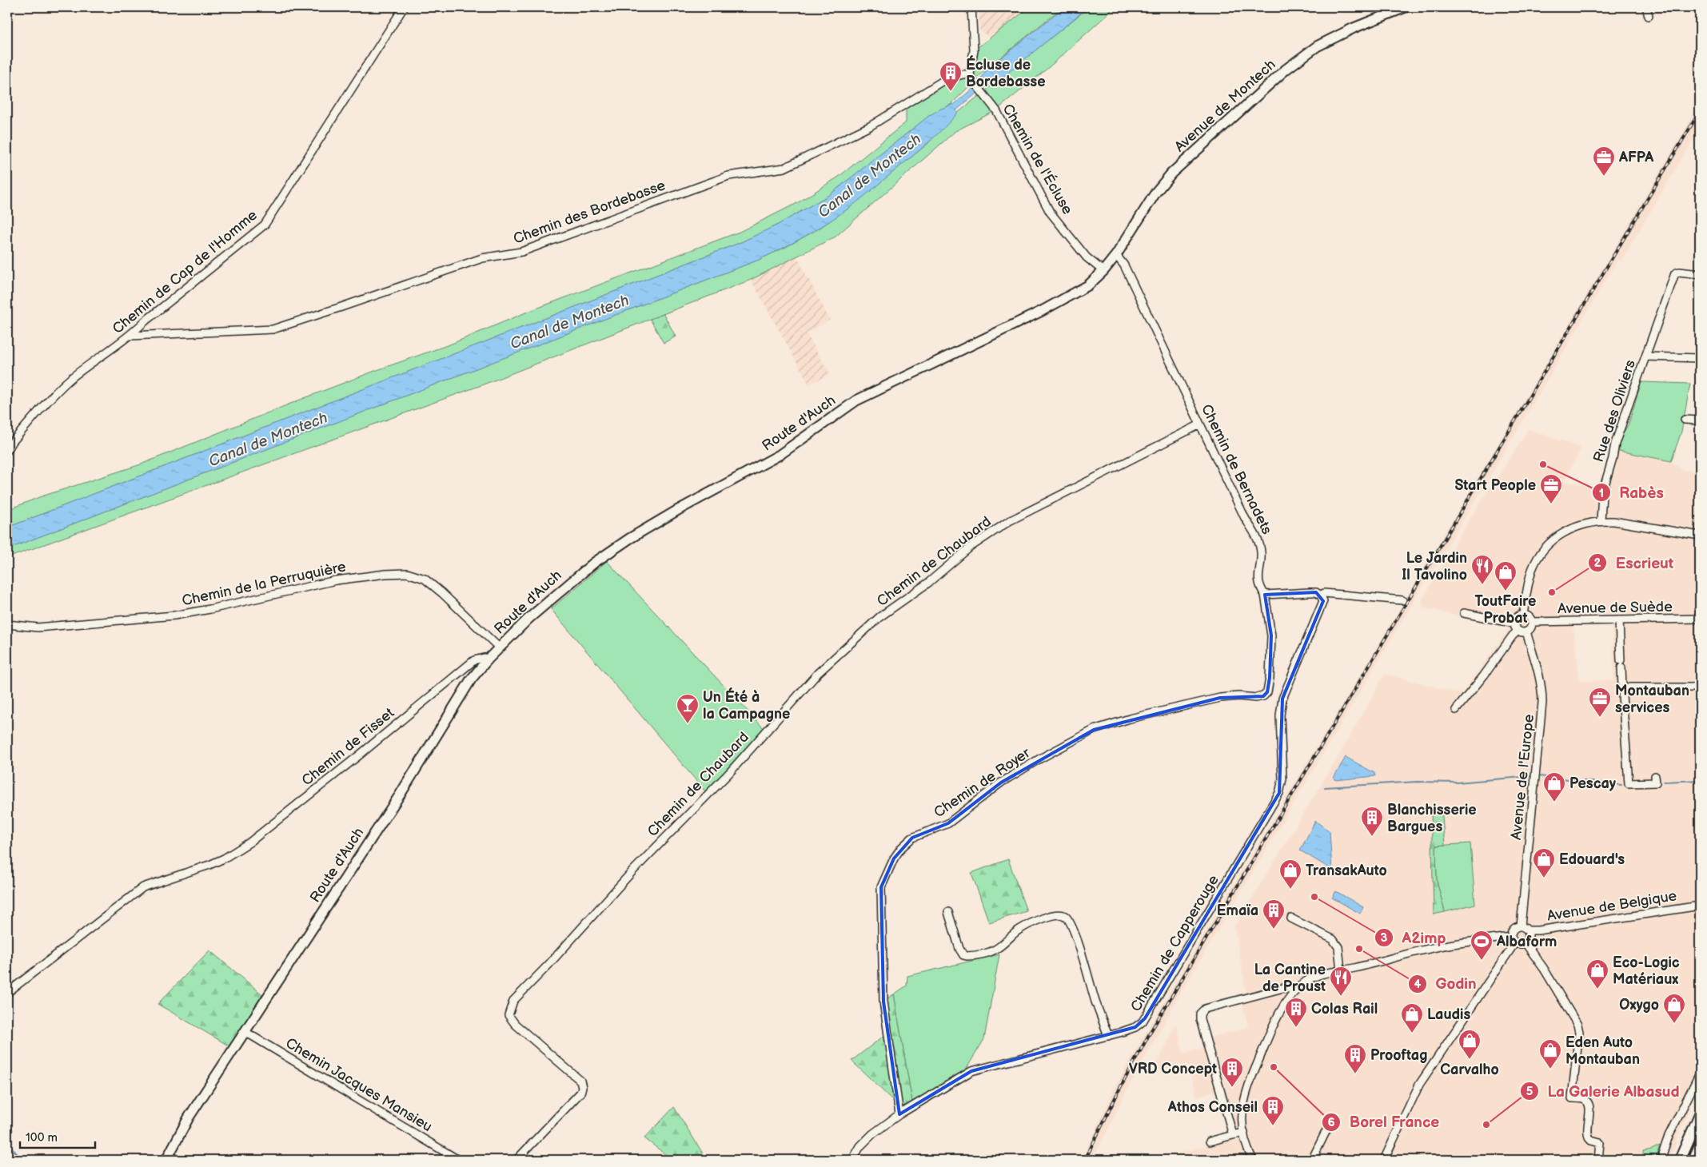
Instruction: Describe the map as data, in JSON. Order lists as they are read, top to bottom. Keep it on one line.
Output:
{"streets":{"main road":["Avenue de Montech","Route d'Auch"],"street":["Chemin de l'Écluse","Chemin des Bordebasse","Chemin de Cap de l'Homme","Rue des Oliviers","Chemin de Bernadets","Chemin de Chaubard","Chemin de la Perruquière","Avenue de Suède","Chemin de Fisset","Avenue de l'Europe","Chemin de Royer","Avenue de Belgique","Chemin de Capperouge","Chemin Jacques Mansieu"]},"crossings":[["Avenue de Montech","Chemin de l'Écluse"],["Avenue de Montech","Route d'Auch"],["Avenue de Montech","Chemin de Bernadets"],["Chemin de l'Écluse","Chemin des Bordebasse"],["Chemin de l'Écluse","Route d'Auch"],["Chemin des Bordebasse","Chemin de Cap de l'Homme"],["Route d'Auch","Chemin de la Perruquière"],["Route d'Auch","Chemin de Fisset"],["Route d'Auch","Chemin Jacques Mansieu"],["Chemin de Bernadets","Chemin de Chaubard"],["Chemin de Bernadets","Chemin de Royer"],["Avenue de Suède","Avenue de l'Europe"],["Avenue de l'Europe","Avenue de Belgique"],["Chemin de Royer","Chemin de Capperouge"]],"water":["Canal de Montech"],"places":{"building":["Écluse de Bordebasse","Blanchisserie Bargues","Emaïa","Colas Rail","Prooftag","VRD Concept","Athos Conseil"],"office":["AFPA","Start People","Montauban services"],"other":["Rabès","Escrieut","A2imp","Godin","Borel France","La Galerie Albasud"],"restaurant":["Le Jardin Il Tavolino","La Cantine de Proust"],"shop":["ToutFaire Probat","Pescay","Edouard's","TransakAuto","Eco-Logic Matériaux","Oxygo","Laudis","Carvalho","Eden Auto Montauban"],"bar":["Un Été à la Campagne"],"sports":["Albaform"]},"scale_bar":"100 m"}
